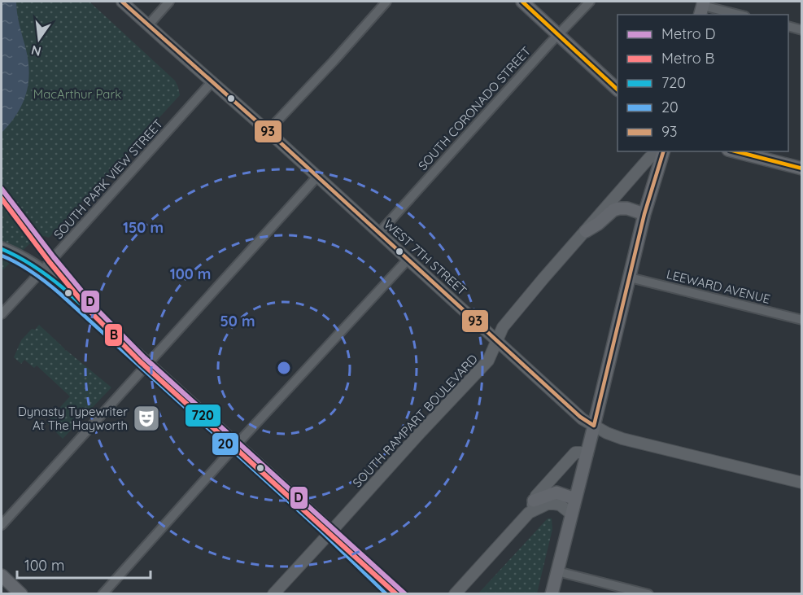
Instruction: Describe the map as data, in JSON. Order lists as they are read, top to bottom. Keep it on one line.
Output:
{"streets":{"street":["SOUTH CORONADO STREET","SOUTH PARK VIEW STREET","WEST 7TH STREET","LEEWARD AVENUE","SOUTH RAMPART BOULEVARD"]},"crossings":[["SOUTH CORONADO STREET","WEST 7TH STREET"],["SOUTH PARK VIEW STREET","WEST 7TH STREET"],["WEST 7TH STREET","SOUTH RAMPART BOULEVARD"]],"parks":["MacArthur Park"],"places":{"theatre":["Dynasty Typewriter At The Hayworth"]},"lines":["transit line 93","metro line D","metro line B","transit line 720","transit line 20"],"legend":["Metro D","Metro B","720","20","93"],"scale_bar":"100 m","north":"bottom","rings":["150 m","100 m","50 m"]}
